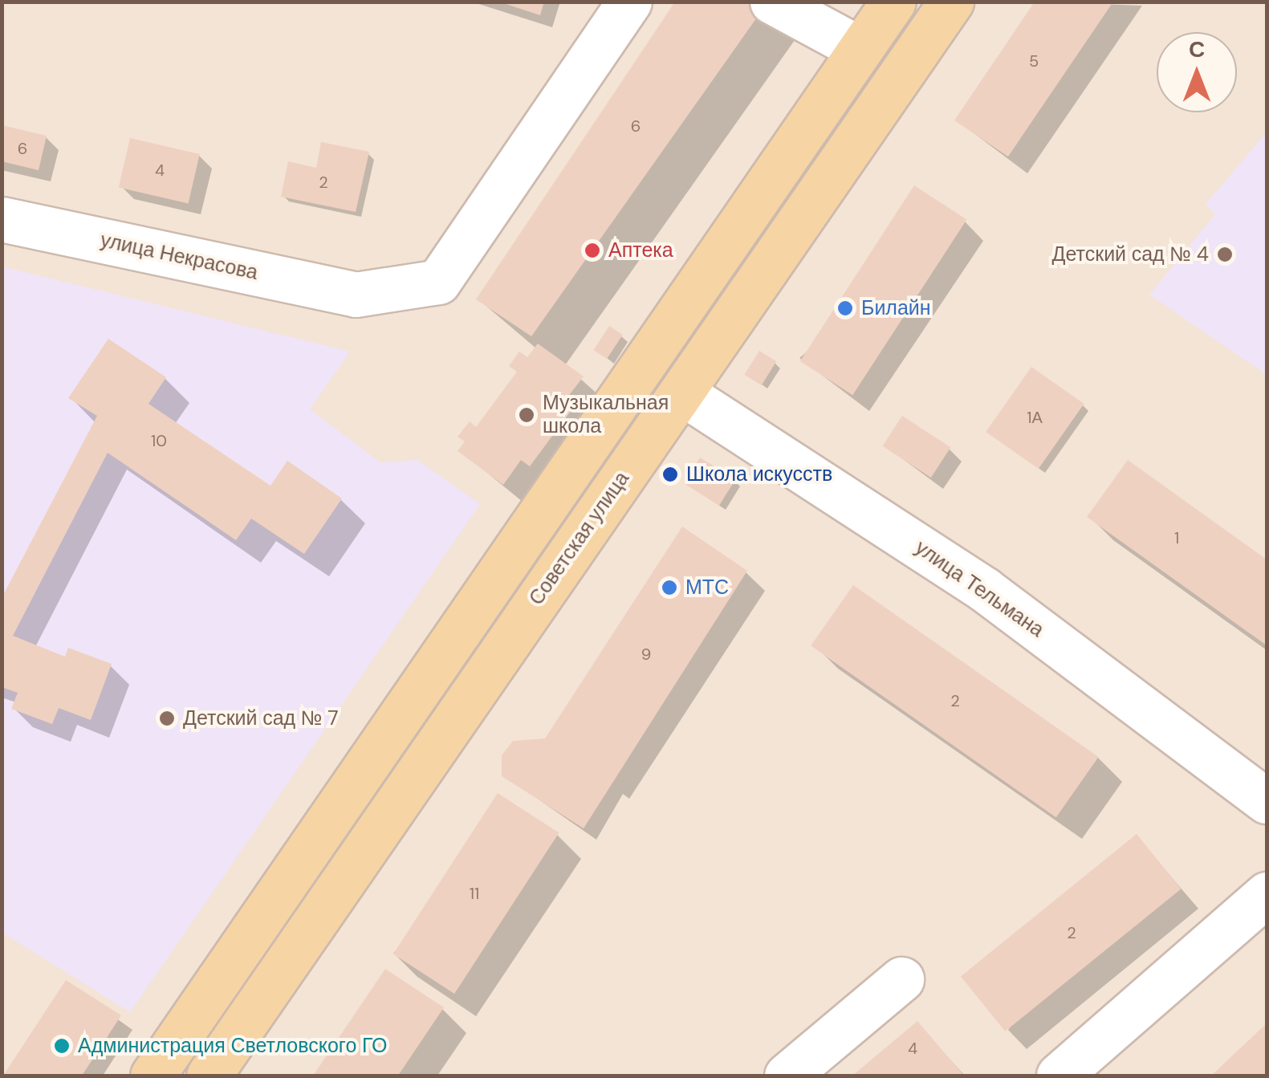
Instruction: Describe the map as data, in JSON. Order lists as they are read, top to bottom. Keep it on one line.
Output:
{"streets":{"main road":["Советская улица"],"street":["улица Некрасова","улица Тельмана"]},"crossings":[["Советская улица","улица Тельмана"]],"places":["Аптека","Детский сад № 4","Билайн","Музыкальная школа","Школа искусств","МТС","Детский сад № 7","Администрация Светловского ГО"],"house_numbers":["5","6","6","4","2","1А","10","1","9","2","11","2","4"],"north":"top"}
